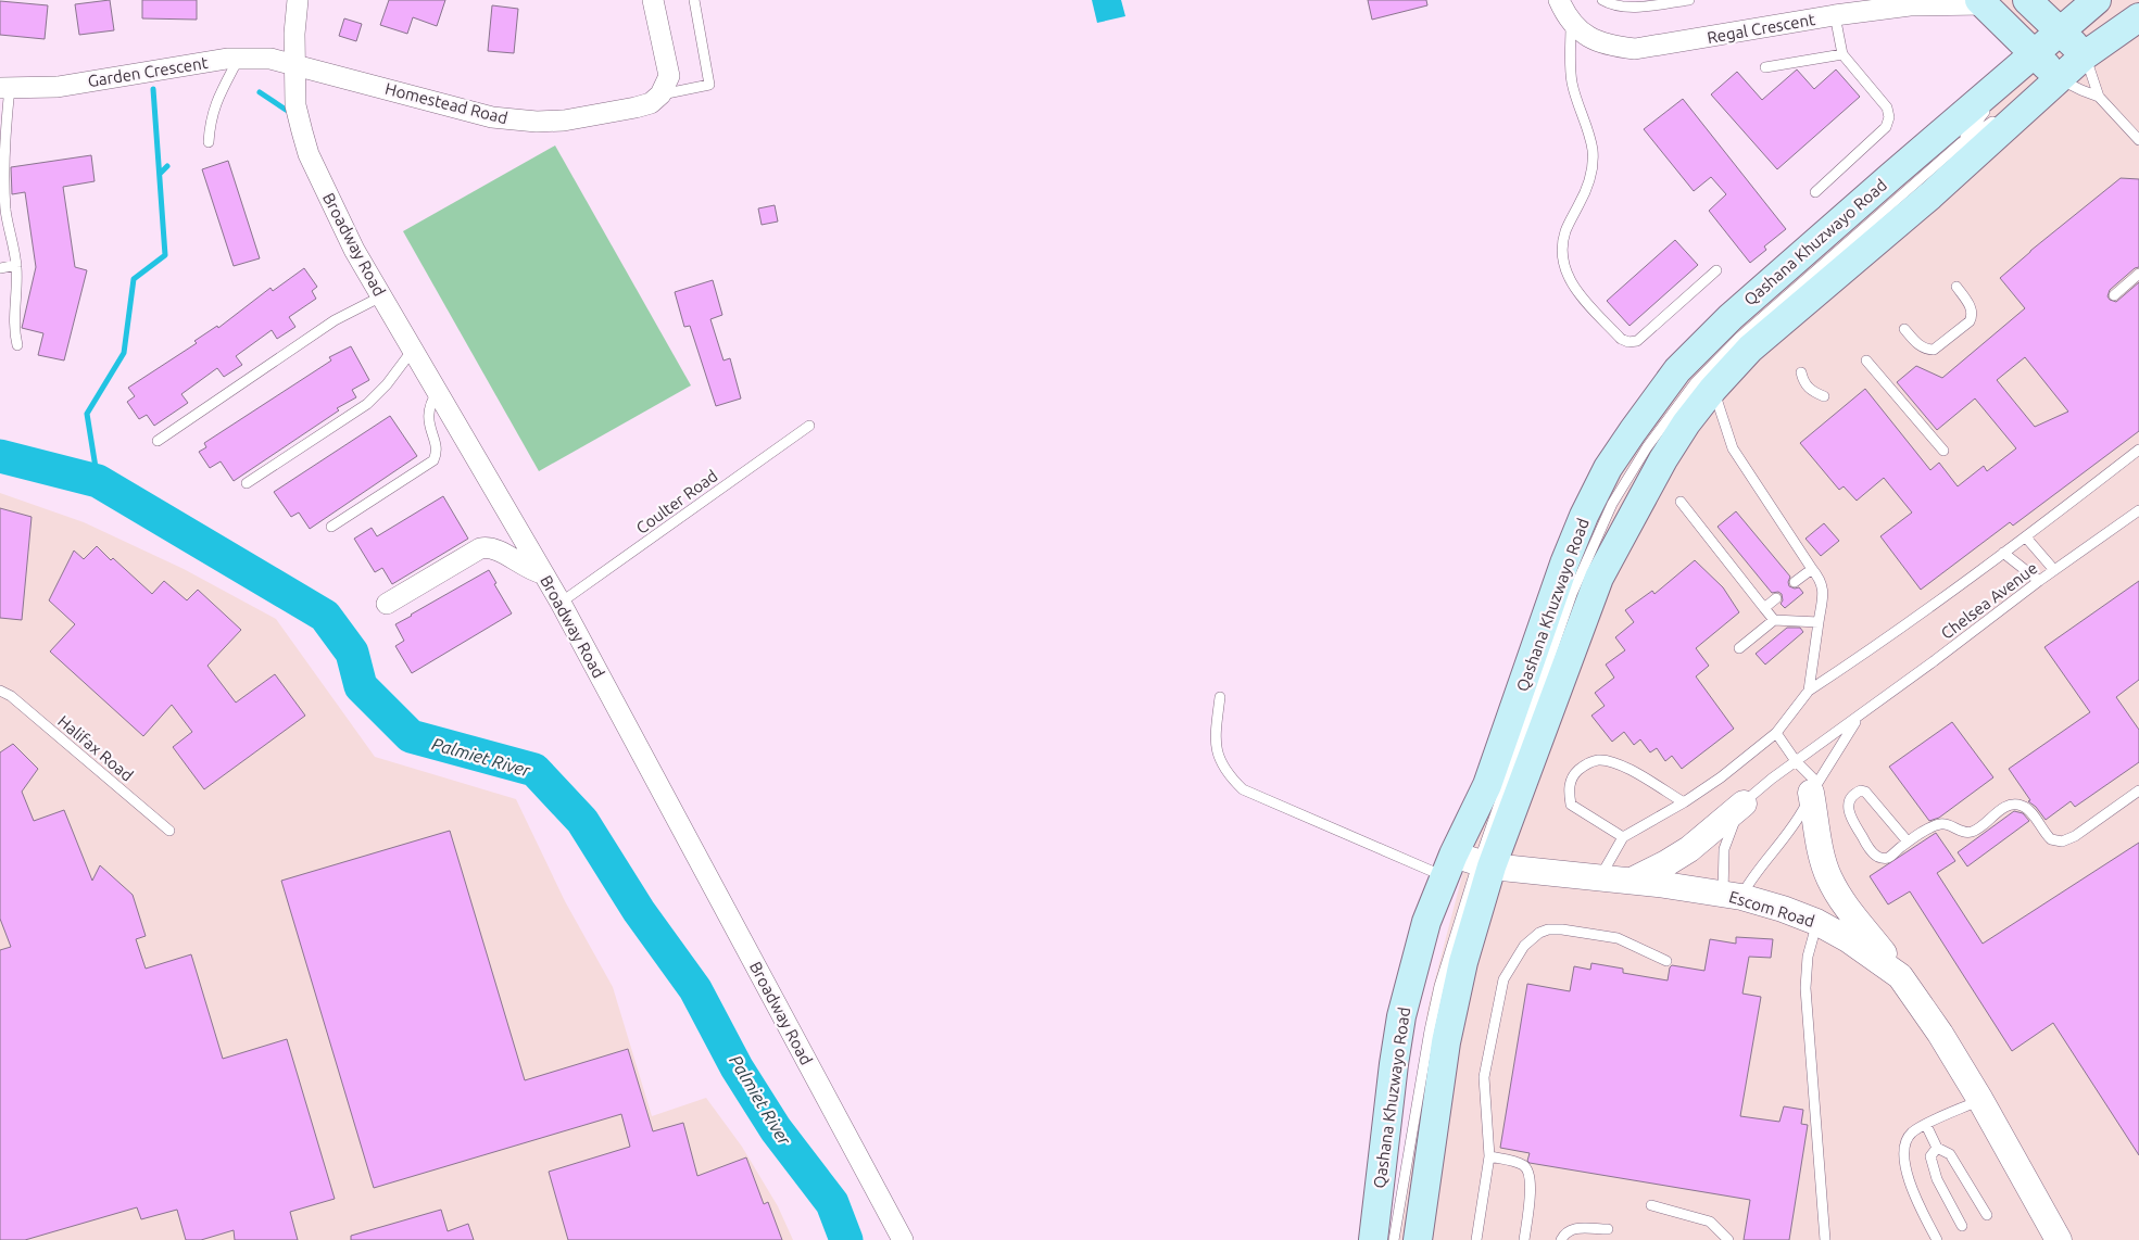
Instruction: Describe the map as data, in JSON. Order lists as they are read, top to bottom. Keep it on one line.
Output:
{"streets":{"main road":["Qashana Khuzwayo Road"],"street":["Regal Crescent","Garden Crescent","Homestead Road","Broadway Road","Escom Road"],"lane":["Coulter Road","Chelsea Avenue","Halifax Road"]},"crossings":[["Garden Crescent","Homestead Road"],["Garden Crescent","Broadway Road"],["Homestead Road","Broadway Road"],["Qashana Khuzwayo Road","Escom Road"],["Broadway Road","Coulter Road"],["Chelsea Avenue","Escom Road"]],"water":["Palmiet River"]}
